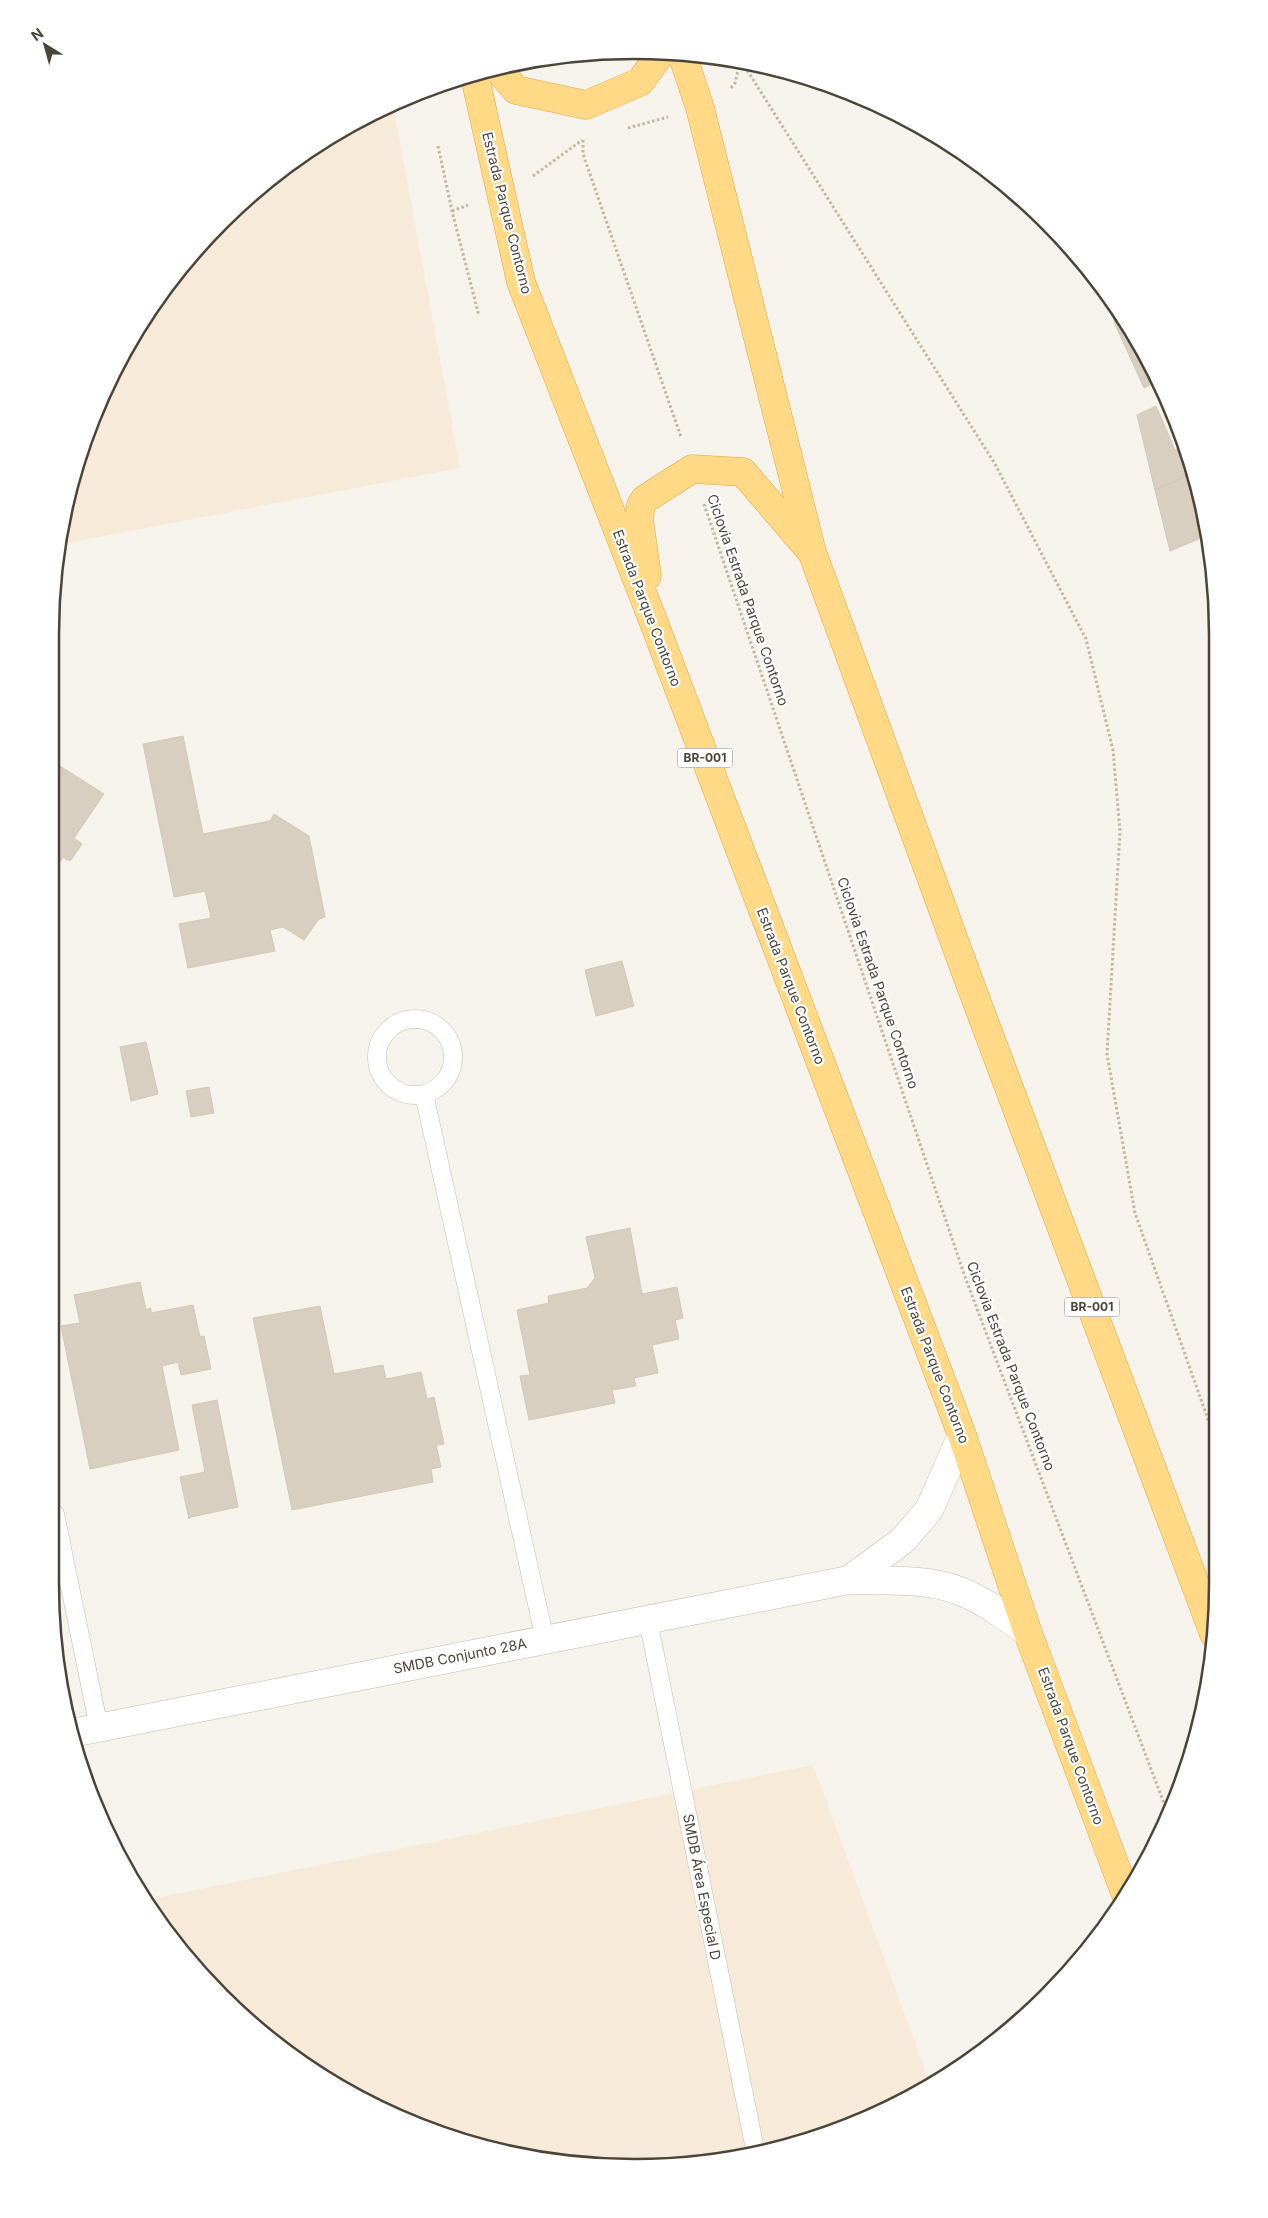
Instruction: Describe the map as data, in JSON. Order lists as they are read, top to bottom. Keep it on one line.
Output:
{"streets":{"highway":["Estrada Parque Contorno","BR-001"],"street":["SMDB Conjunto 28A"],"lane":["SMDB Área Especial D"],"path":["Ciclovia Estrada Parque Contorno"]},"crossings":[["SMDB Conjunto 28A","SMDB Área Especial D"]],"north":"top left"}
